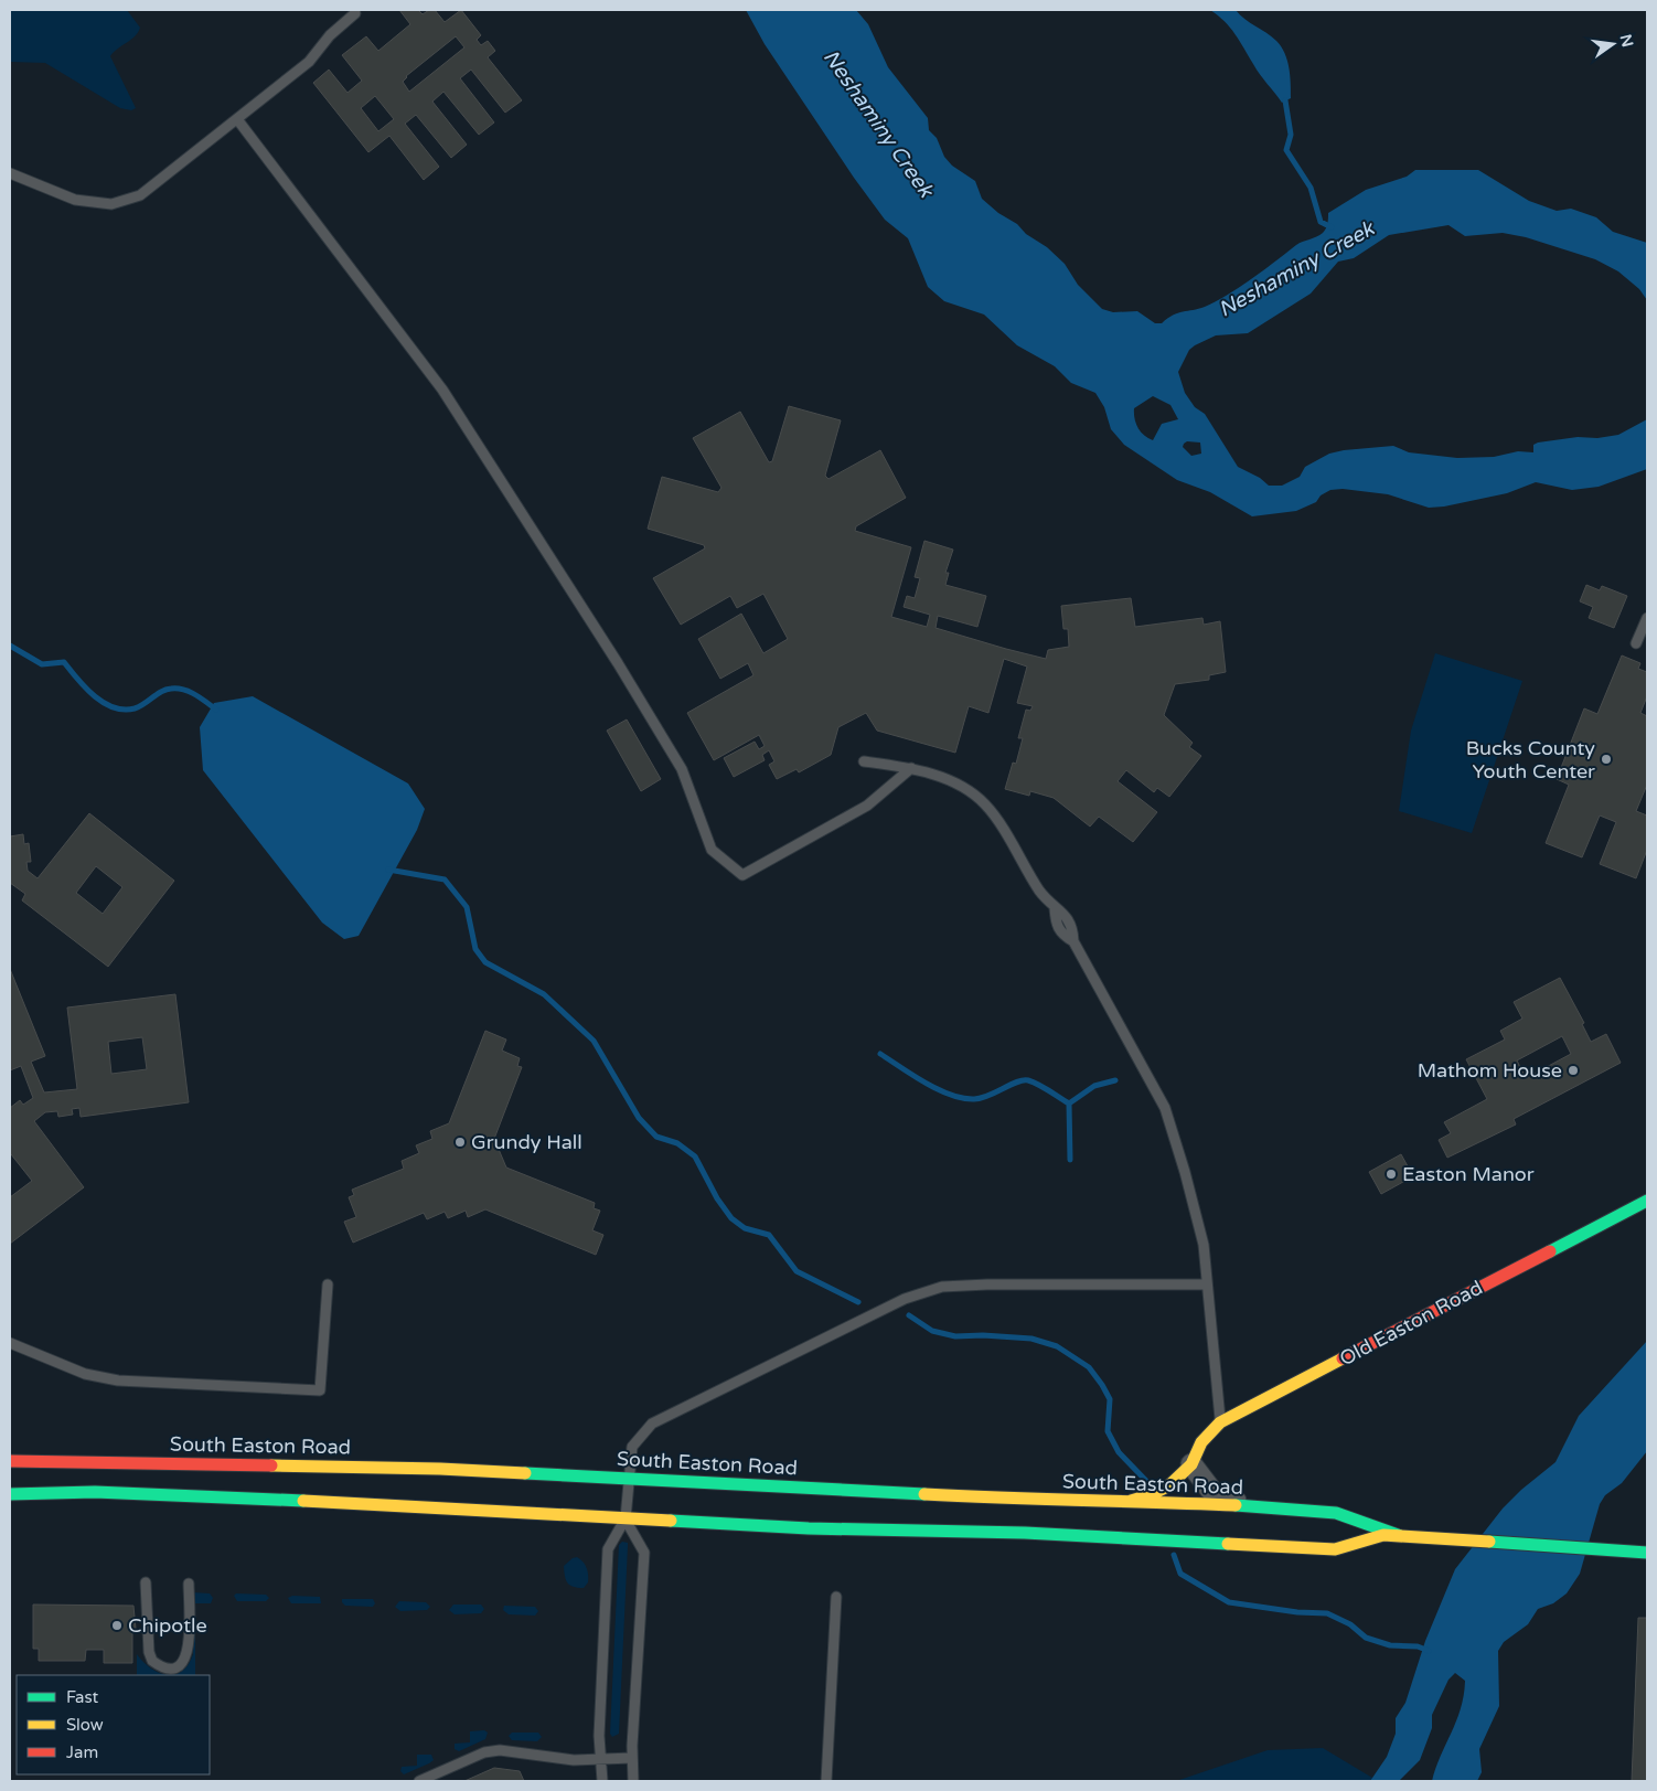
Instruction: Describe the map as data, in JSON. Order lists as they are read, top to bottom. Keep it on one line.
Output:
{"streets":{"main road":["Old Easton Road","South Easton Road"]},"crossings":[["Old Easton Road","South Easton Road"]],"water":["Neshaminy Creek"],"places":["Bucks County Youth Center","Mathom House","Grundy Hall","Easton Manor","Chipotle"],"legend":["Fast","Slow","Jam"],"north":"right"}
